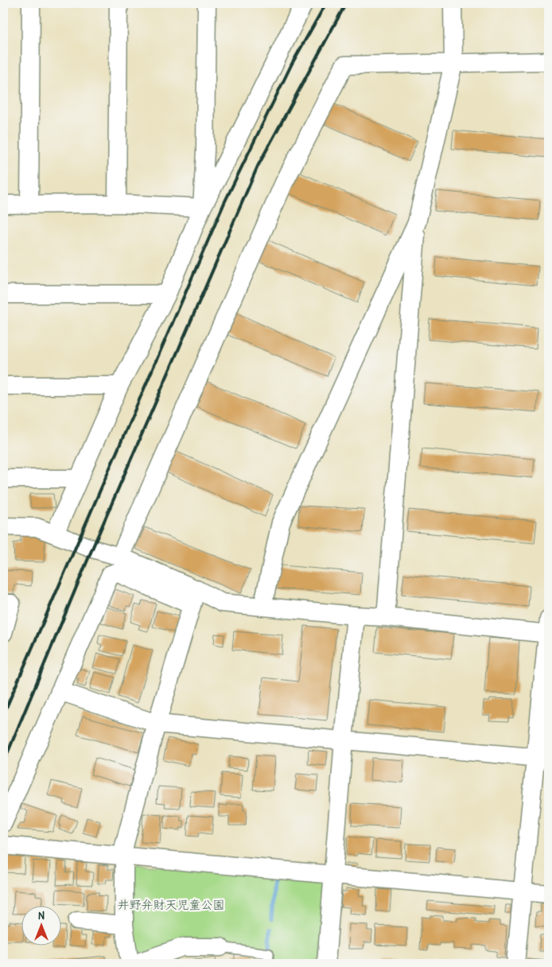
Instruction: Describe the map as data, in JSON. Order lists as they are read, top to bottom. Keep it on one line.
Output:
{"parks":["井野弁財天児童公園"],"north":"top"}
